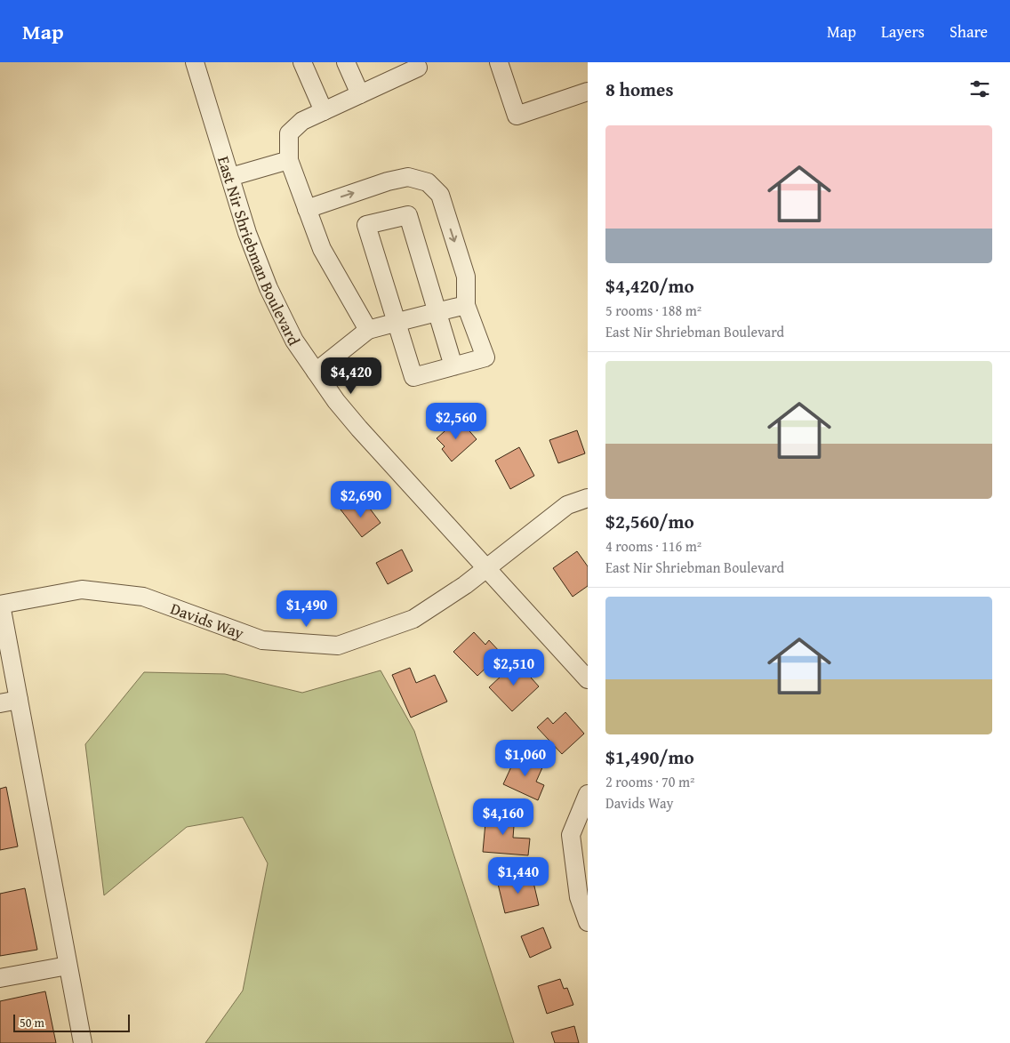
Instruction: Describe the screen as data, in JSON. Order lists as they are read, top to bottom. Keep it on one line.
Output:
{"streets":{"street":["East Nir Shriebman Boulevard","Davids Way"]},"crossings":[["East Nir Shriebman Boulevard","Davids Way"]],"scale_bar":"50 m","page":{"header":"Map","nav":["Map","Layers","Share"],"heading":"8 homes","list":[{"name":"$4,420/mo","note":"5 rooms · 188 m² · East Nir Shriebman Boulevard"},{"name":"$2,560/mo","note":"4 rooms · 116 m² · East Nir Shriebman Boulevard"},{"name":"$1,490/mo","note":"2 rooms · 70 m² · Davids Way"}],"price":["$4,420","$2,560","$2,690","$1,490","$2,510","$1,060","$4,160","$1,440"],"scale":"50 m"}}
